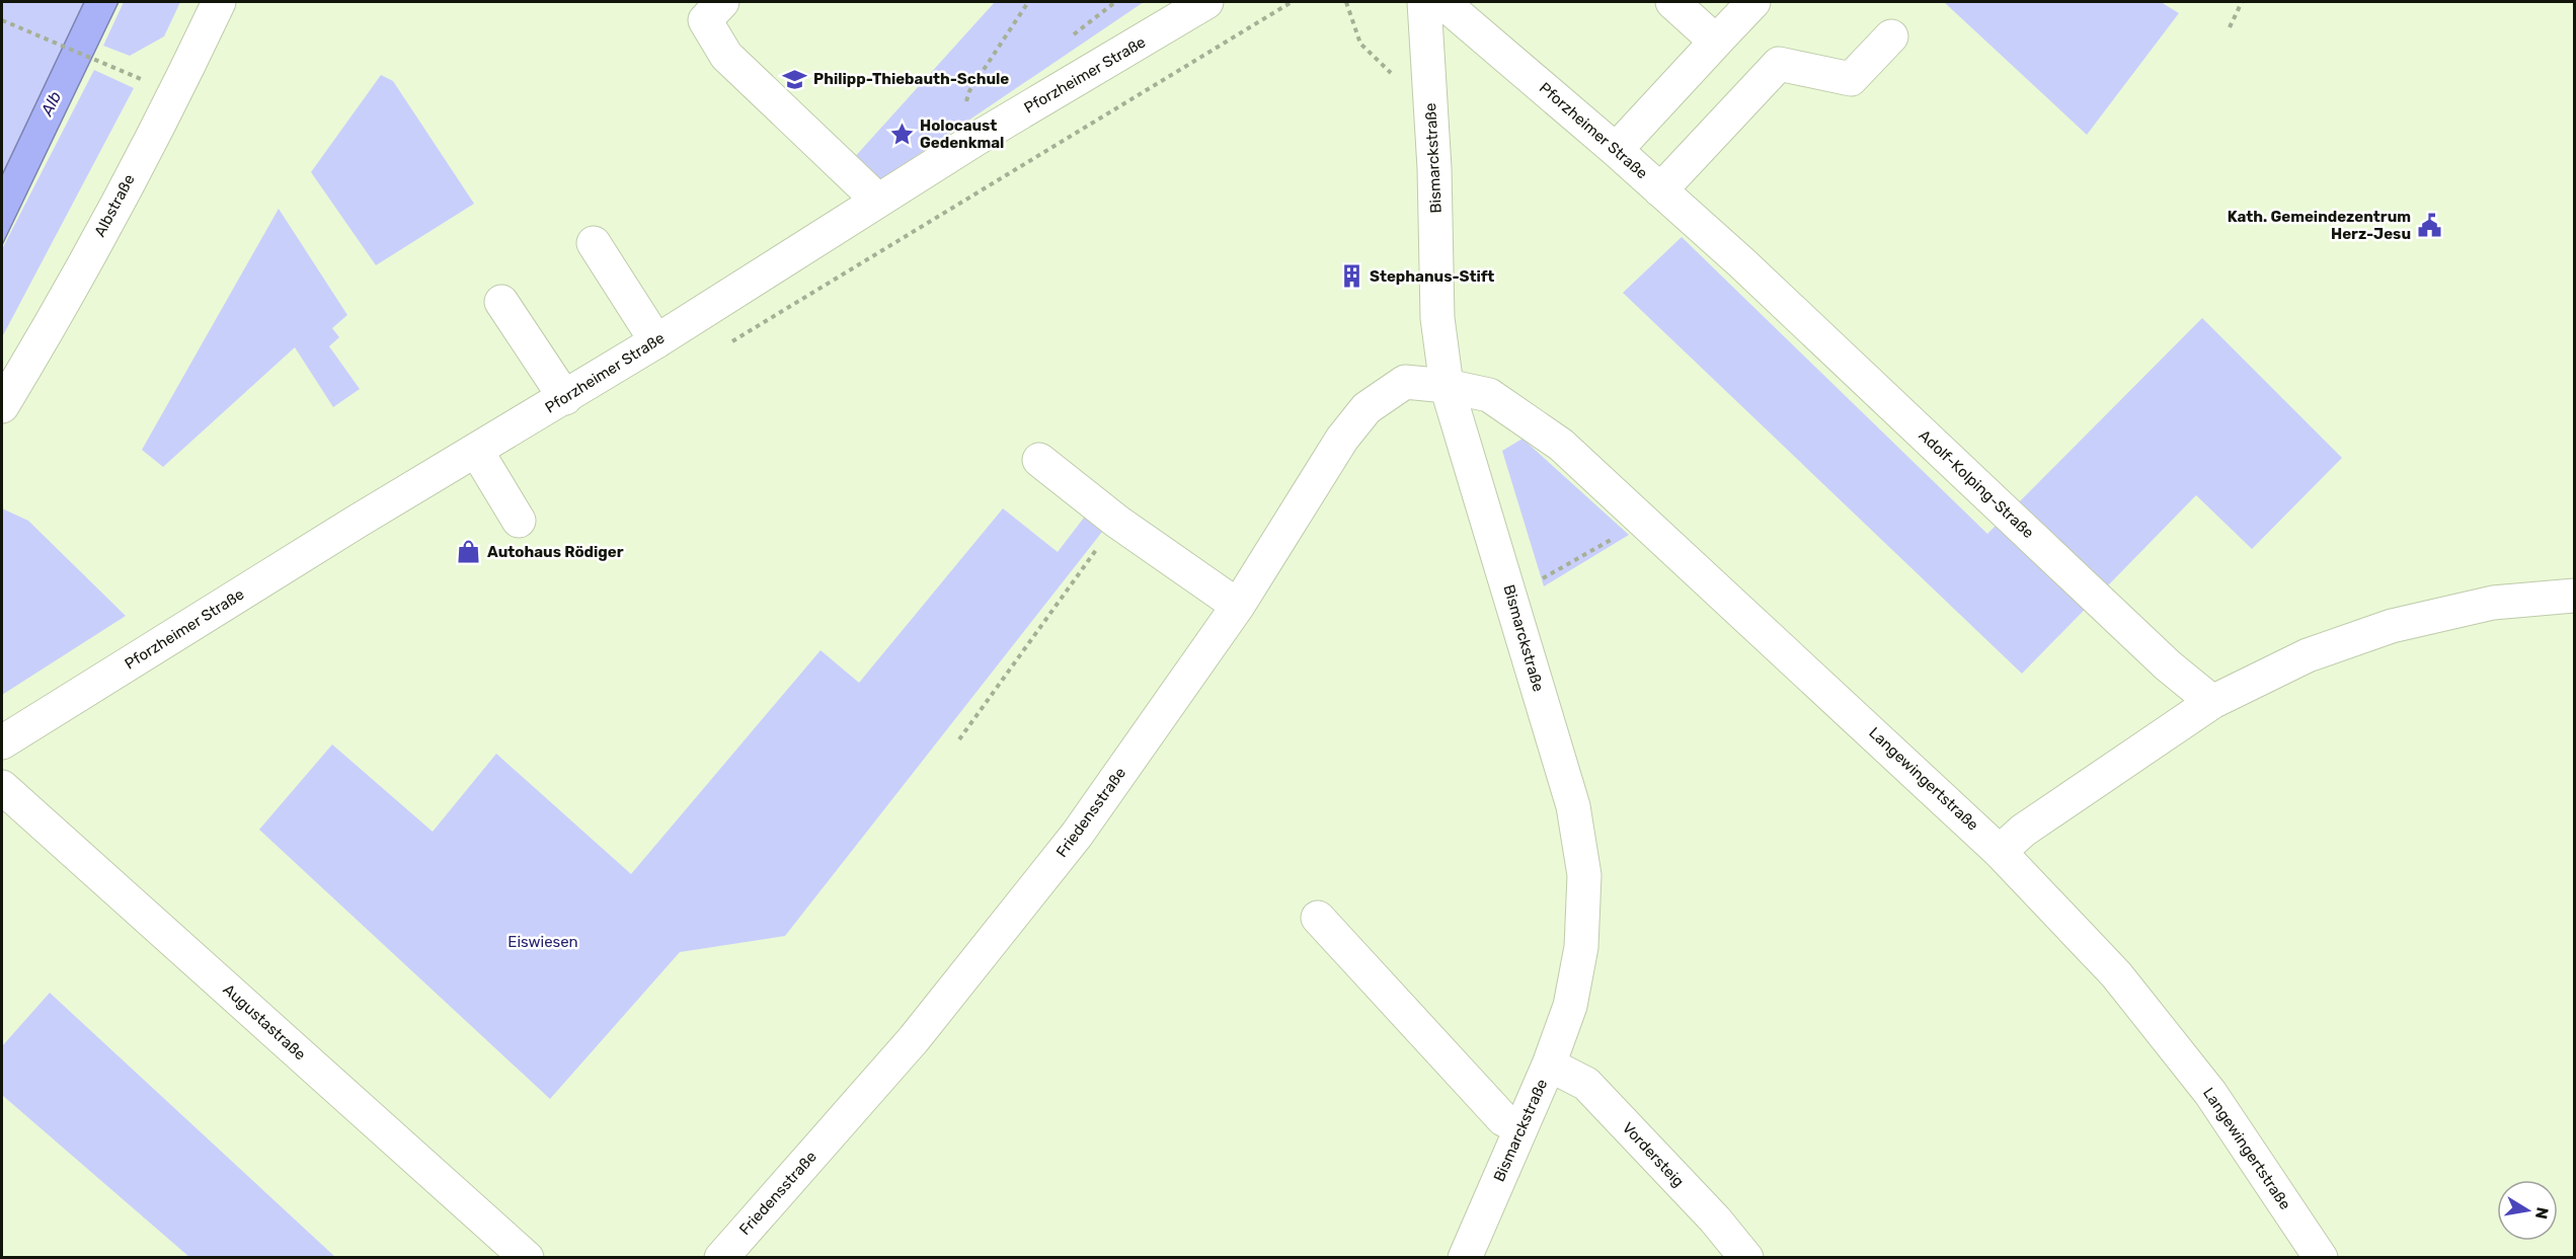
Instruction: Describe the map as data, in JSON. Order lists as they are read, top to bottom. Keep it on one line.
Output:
{"streets":{"street":["Pforzheimer Straße","Bismarckstraße","Albstraße","Adolf-Kolping-Straße","Langewingertstraße","Friedensstraße","Augustastraße","Vordersteig"]},"crossings":[["Pforzheimer Straße","Adolf-Kolping-Straße"],["Bismarckstraße","Langewingertstraße"],["Bismarckstraße","Friedensstraße"],["Bismarckstraße","Vordersteig"],["Langewingertstraße","Friedensstraße"]],"water":["Alb"],"parks":["Eiswiesen"],"places":{"school or university":["Philipp-Thiebauth-Schule"],"place":["Holocaust Gedenkmal"],"public building":["Kath. Gemeindezentrum Herz-Jesu"],"building":["Stephanus-Stift"],"shop":["Autohaus Rödiger"]},"north":"right"}
